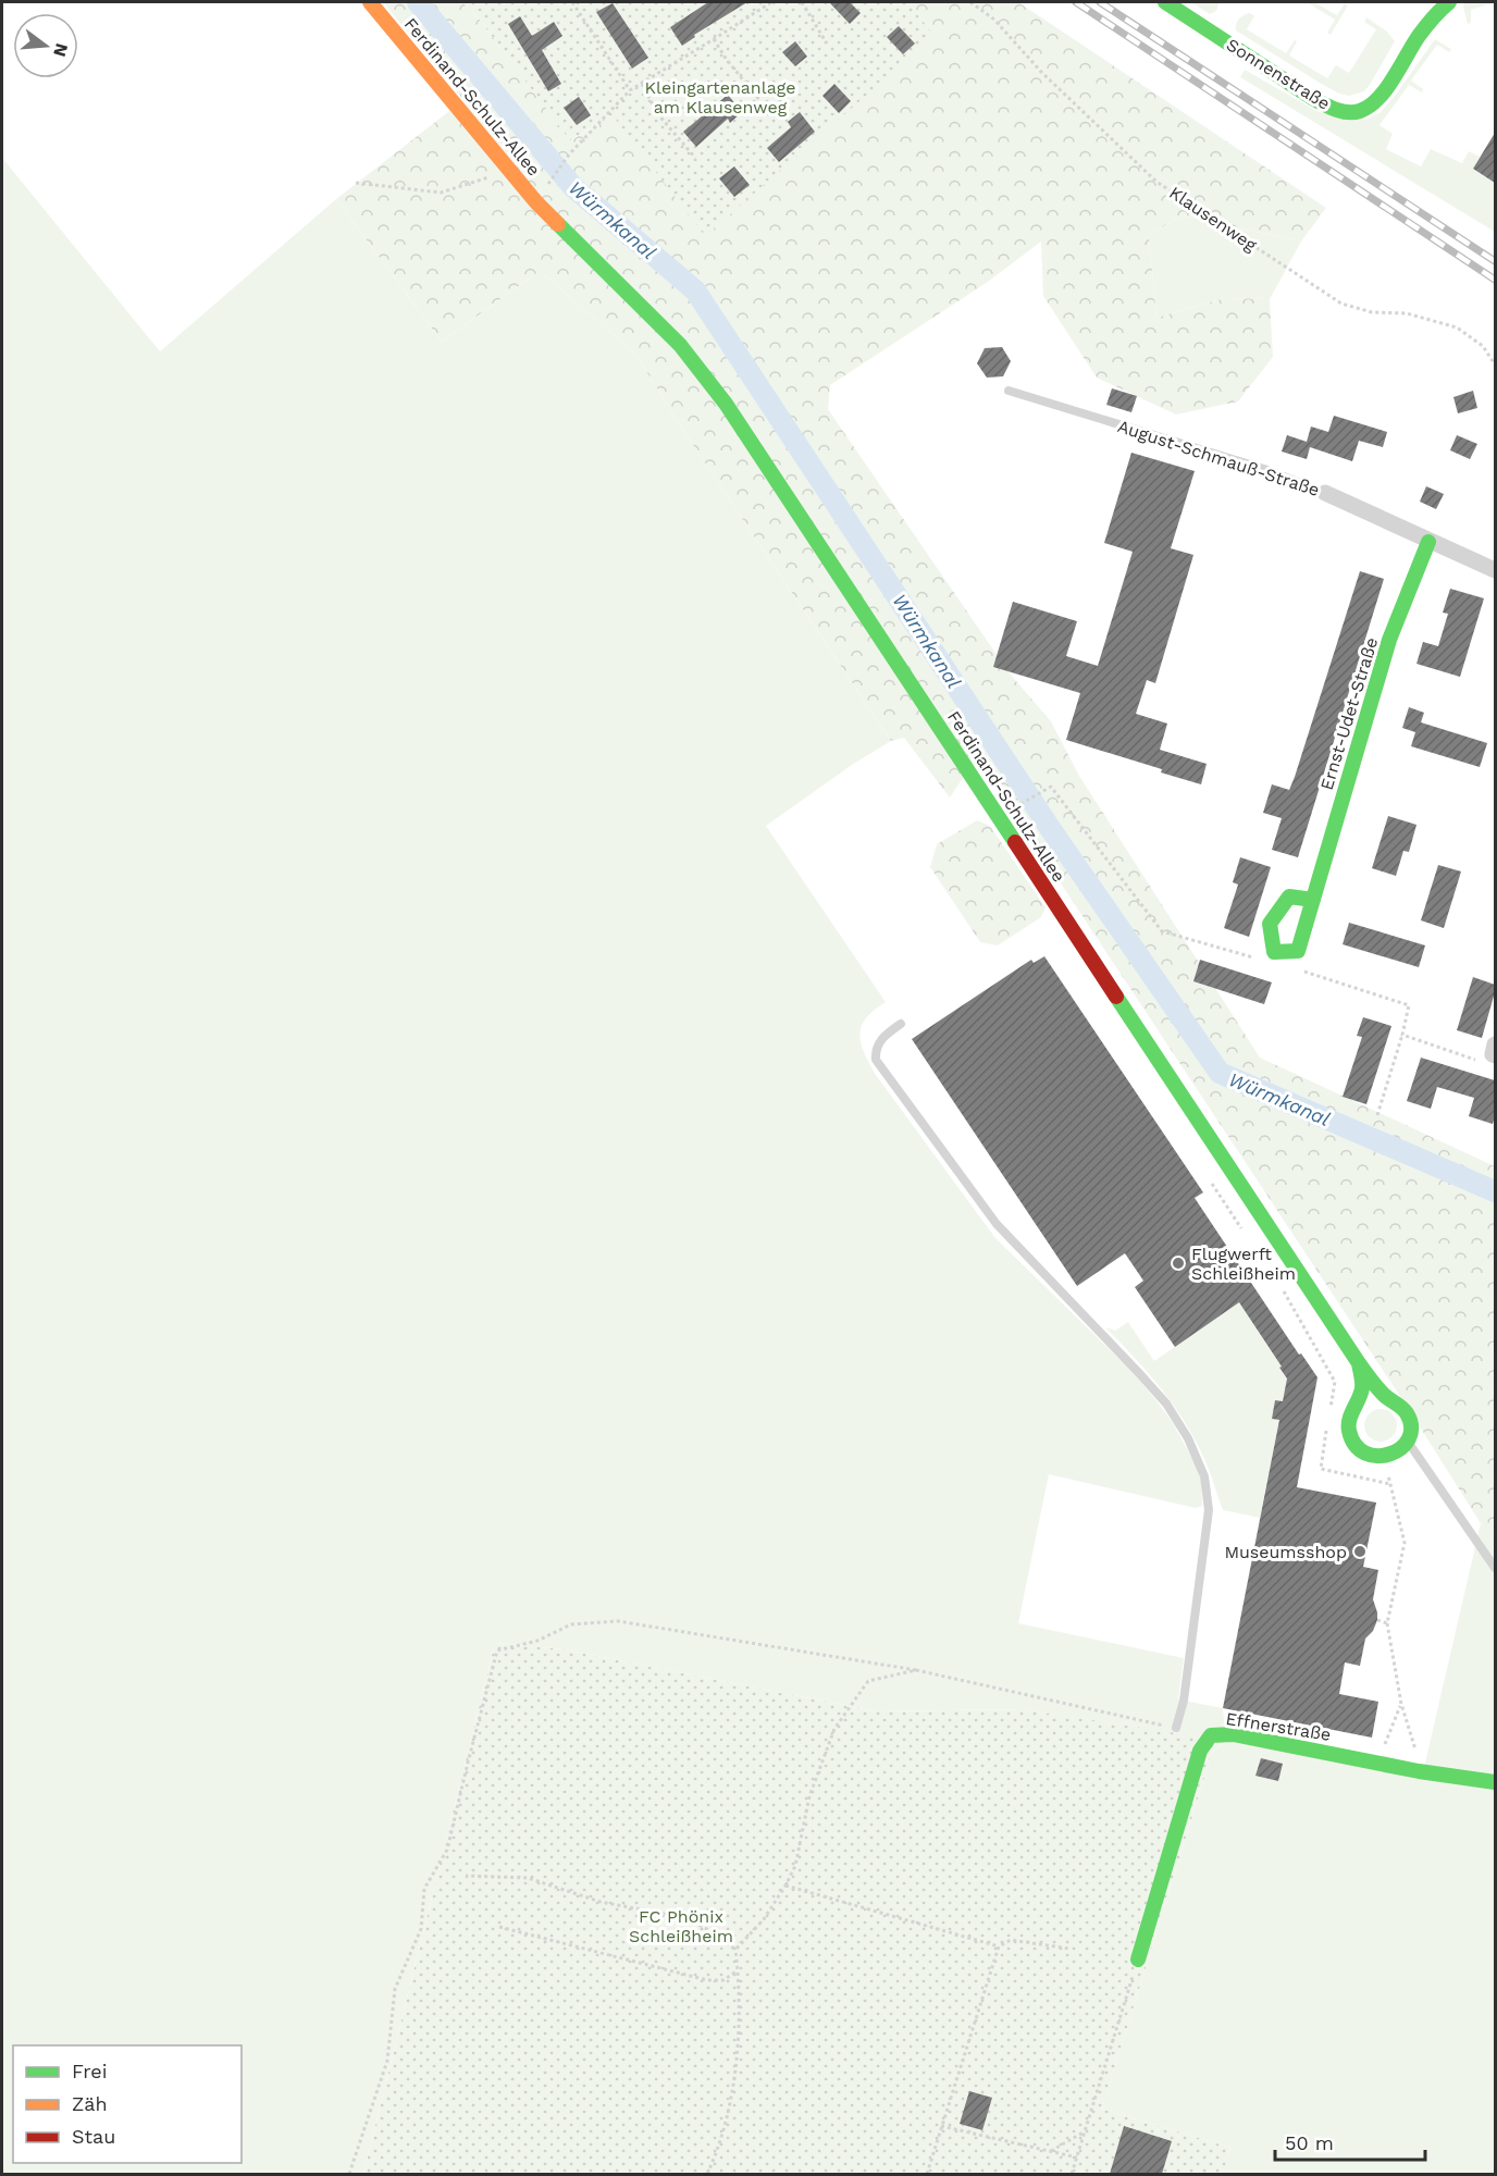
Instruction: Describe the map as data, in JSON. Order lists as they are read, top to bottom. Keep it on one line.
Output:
{"streets":{"street":["Sonnenstraße","Ferdinand-Schulz-Allee","August-Schmauß-Straße","Ernst-Udet-Straße","Effnerstraße"],"path":["Klausenweg"]},"crossings":[["August-Schmauß-Straße","Ernst-Udet-Straße"]],"water":["Würmkanal"],"parks":["Kleingartenanlage am Klausenweg","FC Phönix Schleißheim"],"places":["Flugwerft Schleißheim","Museumsshop"],"legend":["Frei","Zäh","Stau"],"scale_bar":"50 m","north":"right"}
